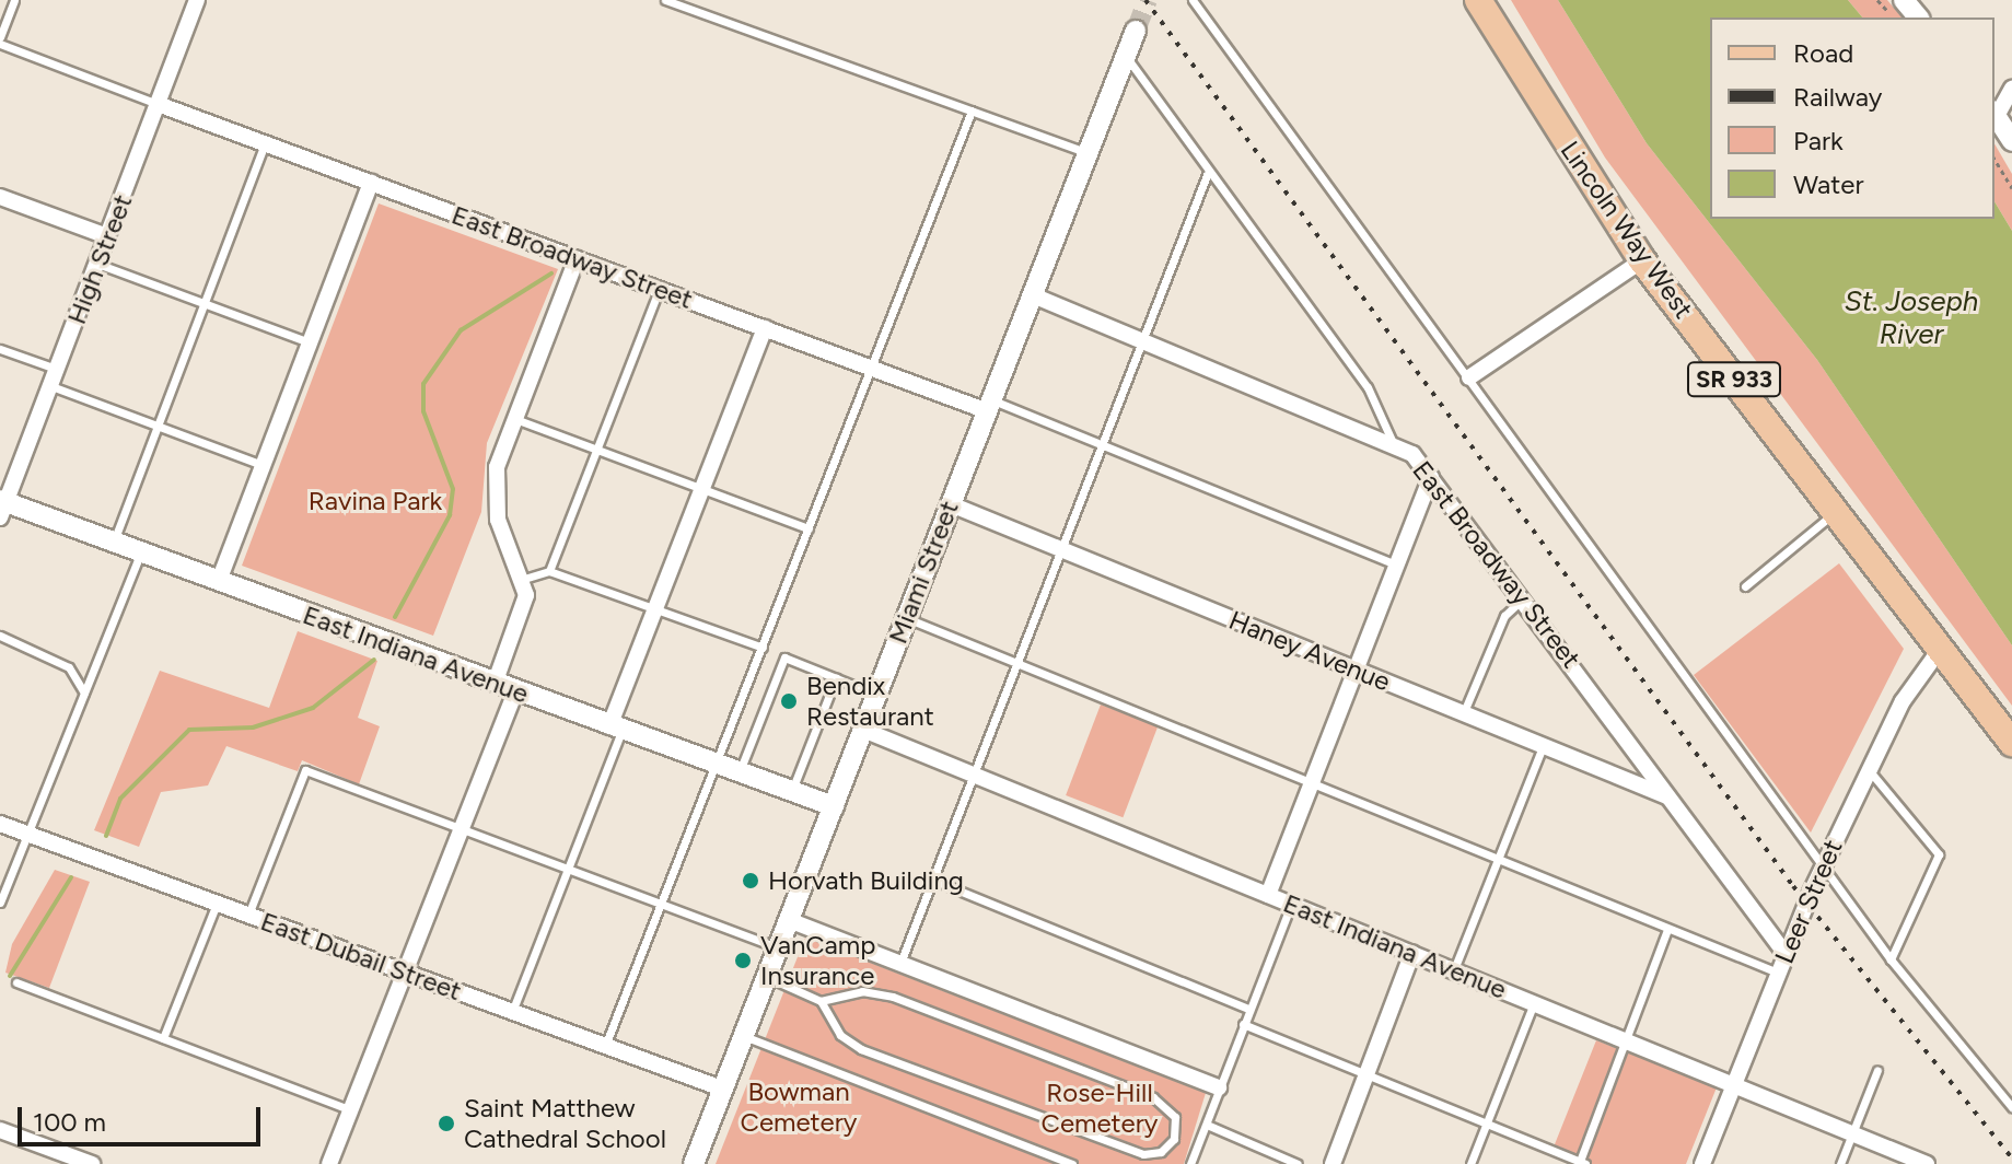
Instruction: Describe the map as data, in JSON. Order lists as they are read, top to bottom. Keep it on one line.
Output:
{"streets":{"main road":["Lincoln Way West","SR 933"],"street":["East Broadway Street","High Street","Miami Street","Haney Avenue","East Indiana Avenue","Leer Street","East Dubail Street"]},"crossings":[["Lincoln Way West","Leer Street"],["East Broadway Street","High Street"],["East Broadway Street","Miami Street"],["East Broadway Street","Haney Avenue"],["East Broadway Street","Leer Street"],["High Street","East Indiana Avenue"],["Miami Street","Haney Avenue"],["Miami Street","East Indiana Avenue"],["Miami Street","East Dubail Street"],["East Indiana Avenue","Leer Street"]],"water":["St. Joseph River"],"parks":["Ravina Park","Bowman Cemetery","Rose-Hill Cemetery"],"places":["Bendix Restaurant","Horvath Building","VanCamp Insurance","Saint Matthew Cathedral School"],"legend":["Road","Railway","Park","Water"],"scale_bar":"100 m"}
